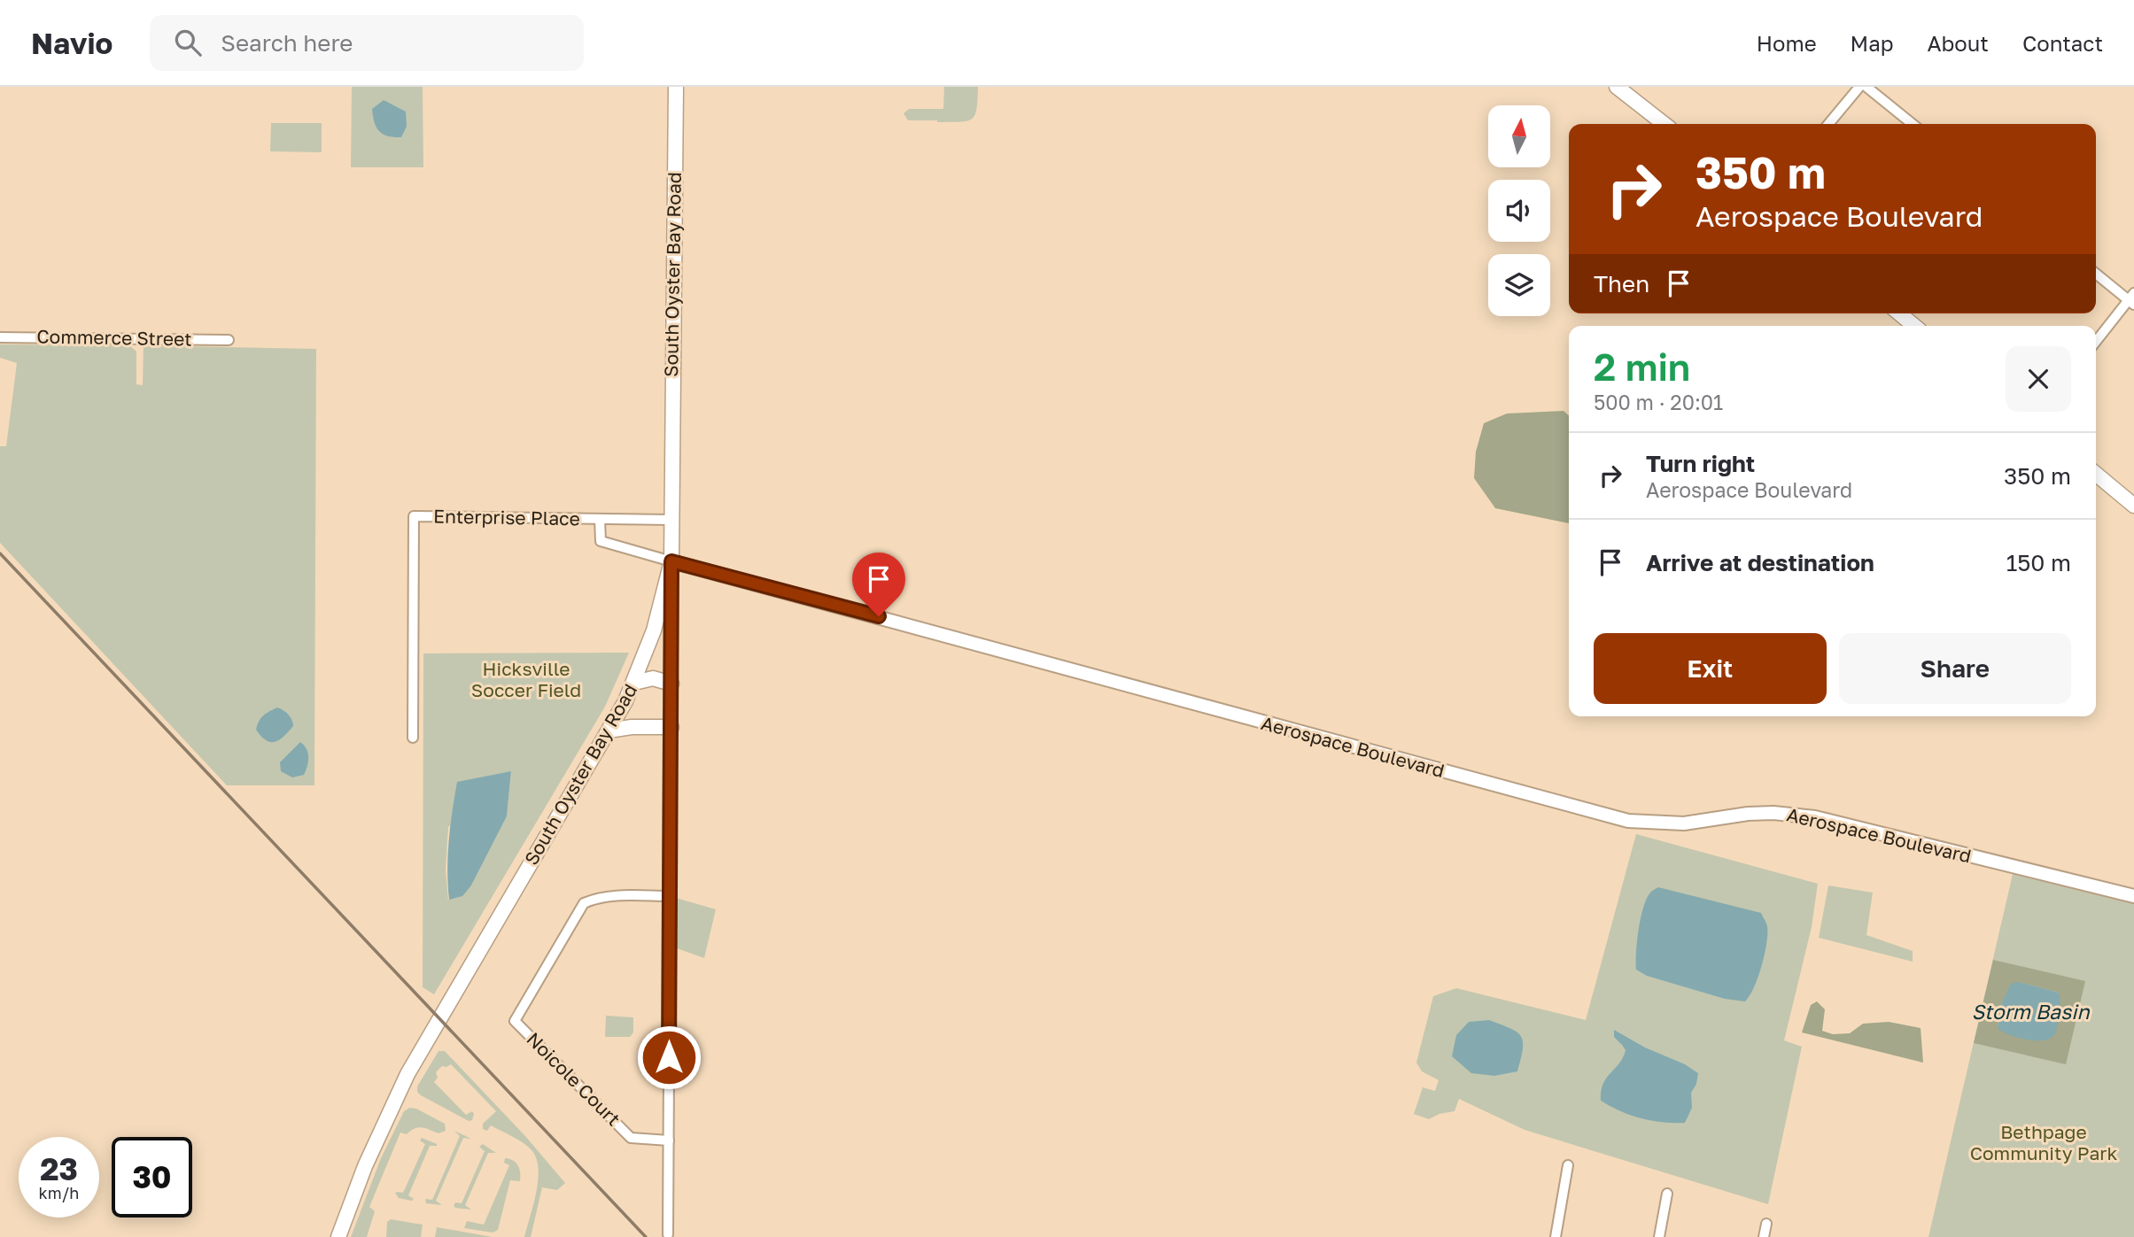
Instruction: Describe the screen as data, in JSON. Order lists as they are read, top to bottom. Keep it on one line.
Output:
{"streets":{"main road":["South Oyster Bay Road"],"street":["Commerce Street","Enterprise Place","Aerospace Boulevard","Noicole Court"]},"crossings":[["South Oyster Bay Road","Enterprise Place"],["South Oyster Bay Road","Aerospace Boulevard"],["Enterprise Place","Aerospace Boulevard"]],"water":["Storm Basin"],"parks":["Hicksville Soccer Field","Bethpage Community Park"],"north":"top","page":{"header":"Navio","search":"Search here","nav":["Home","Map","About","Contact"],"turn":["350 m","Aerospace Boulevard"],"then":"Then","heading":["2 min","500 m · 20:01"],"list":[{"name":"Turn right","note":"Aerospace Boulevard","value":"350 m"},{"name":"Arrive at destination","value":"150 m"}],"buttons":["Exit","Share"],"speed":"23 km/h","limit":"30"}}
